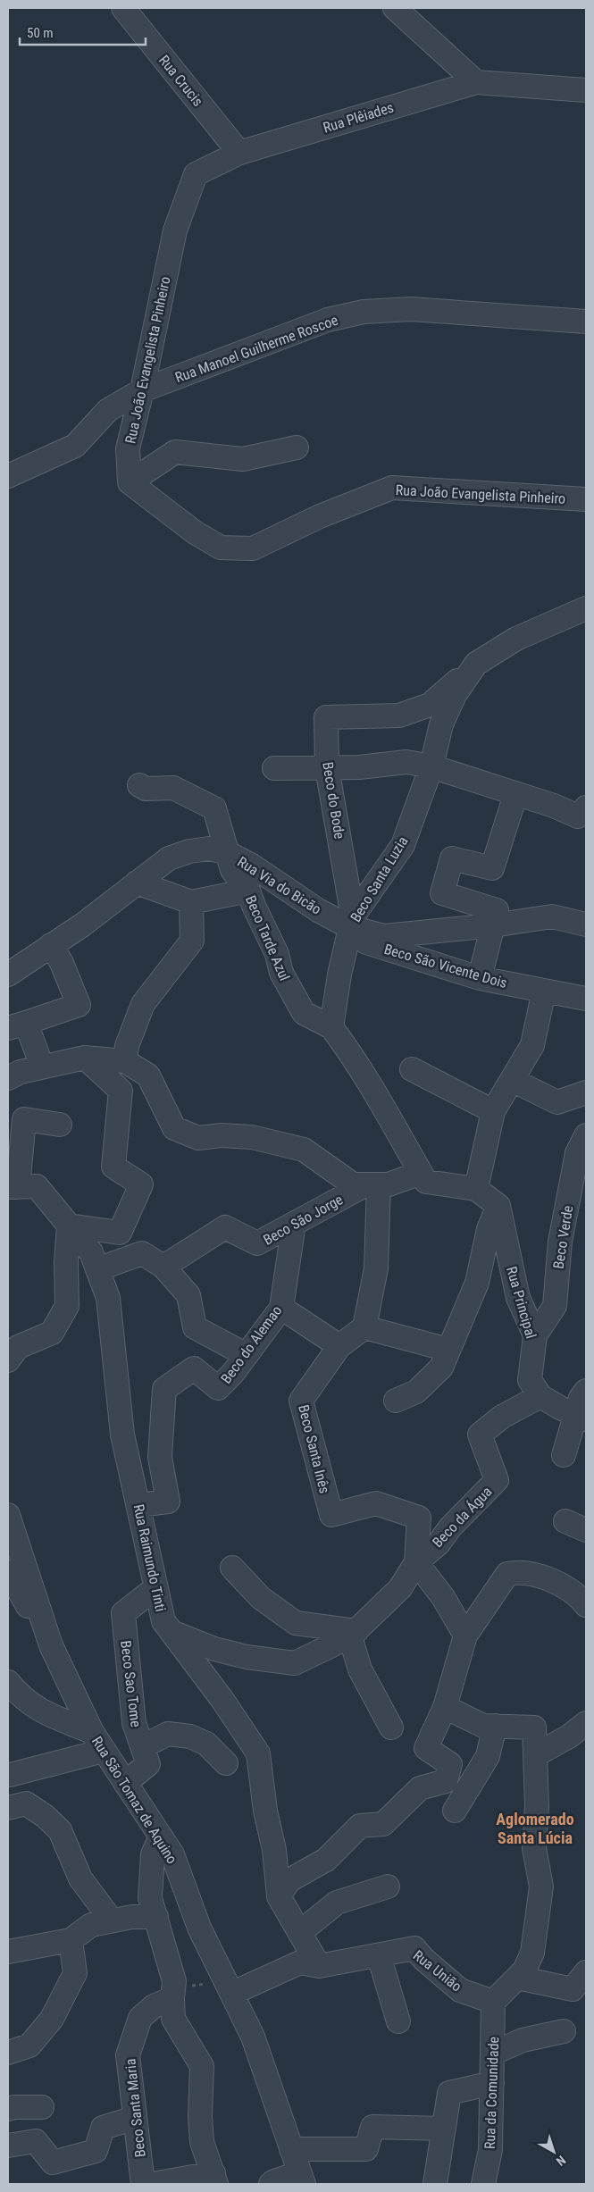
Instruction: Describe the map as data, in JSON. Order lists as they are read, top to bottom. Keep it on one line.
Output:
{"streets":{"street":["Rua Crucis","Rua Plêiades","Rua Manoel Guilherme Roscoe","Rua João Evangelista Pinheiro","Beco do Bode","Beco Santa Luzia","Rua Via do Bicão","Beco Tarde Azul","Beco São Vicente Dois","Beco São Jorge","Beco Verde","Rua Principal","Beco do Alemao","Beco Santa Inês","Beco da Água","Rua Raimundo Tinti","Beco Sao Tome","Rua São Tomaz de Aquino","Rua União","Rua da Comunidade","Beco Santa Maria"]},"crossings":[["Rua Crucis","Rua Plêiades"],["Rua Plêiades","Rua João Evangelista Pinheiro"],["Rua Manoel Guilherme Roscoe","Rua João Evangelista Pinheiro"],["Beco do Bode","Beco Santa Luzia"],["Beco do Bode","Rua Via do Bicão"],["Beco do Bode","Beco São Vicente Dois"],["Beco Santa Luzia","Rua Via do Bicão"],["Beco Santa Luzia","Beco Tarde Azul"],["Beco Santa Luzia","Beco São Vicente Dois"],["Rua Via do Bicão","Beco Tarde Azul"],["Rua Via do Bicão","Beco São Vicente Dois"],["Beco São Jorge","Beco do Alemao"],["Beco Verde","Rua Principal"],["Rua Principal","Beco da Água"],["Beco do Alemao","Rua Raimundo Tinti"],["Beco Santa Inês","Beco da Água"],["Rua Raimundo Tinti","Beco Sao Tome"],["Rua Raimundo Tinti","Rua União"],["Beco Sao Tome","Rua São Tomaz de Aquino"],["Rua São Tomaz de Aquino","Rua União"],["Rua União","Rua da Comunidade"]],"districts":["Aglomerado Santa Lúcia"],"scale_bar":"50 m","north":"bottom right"}
